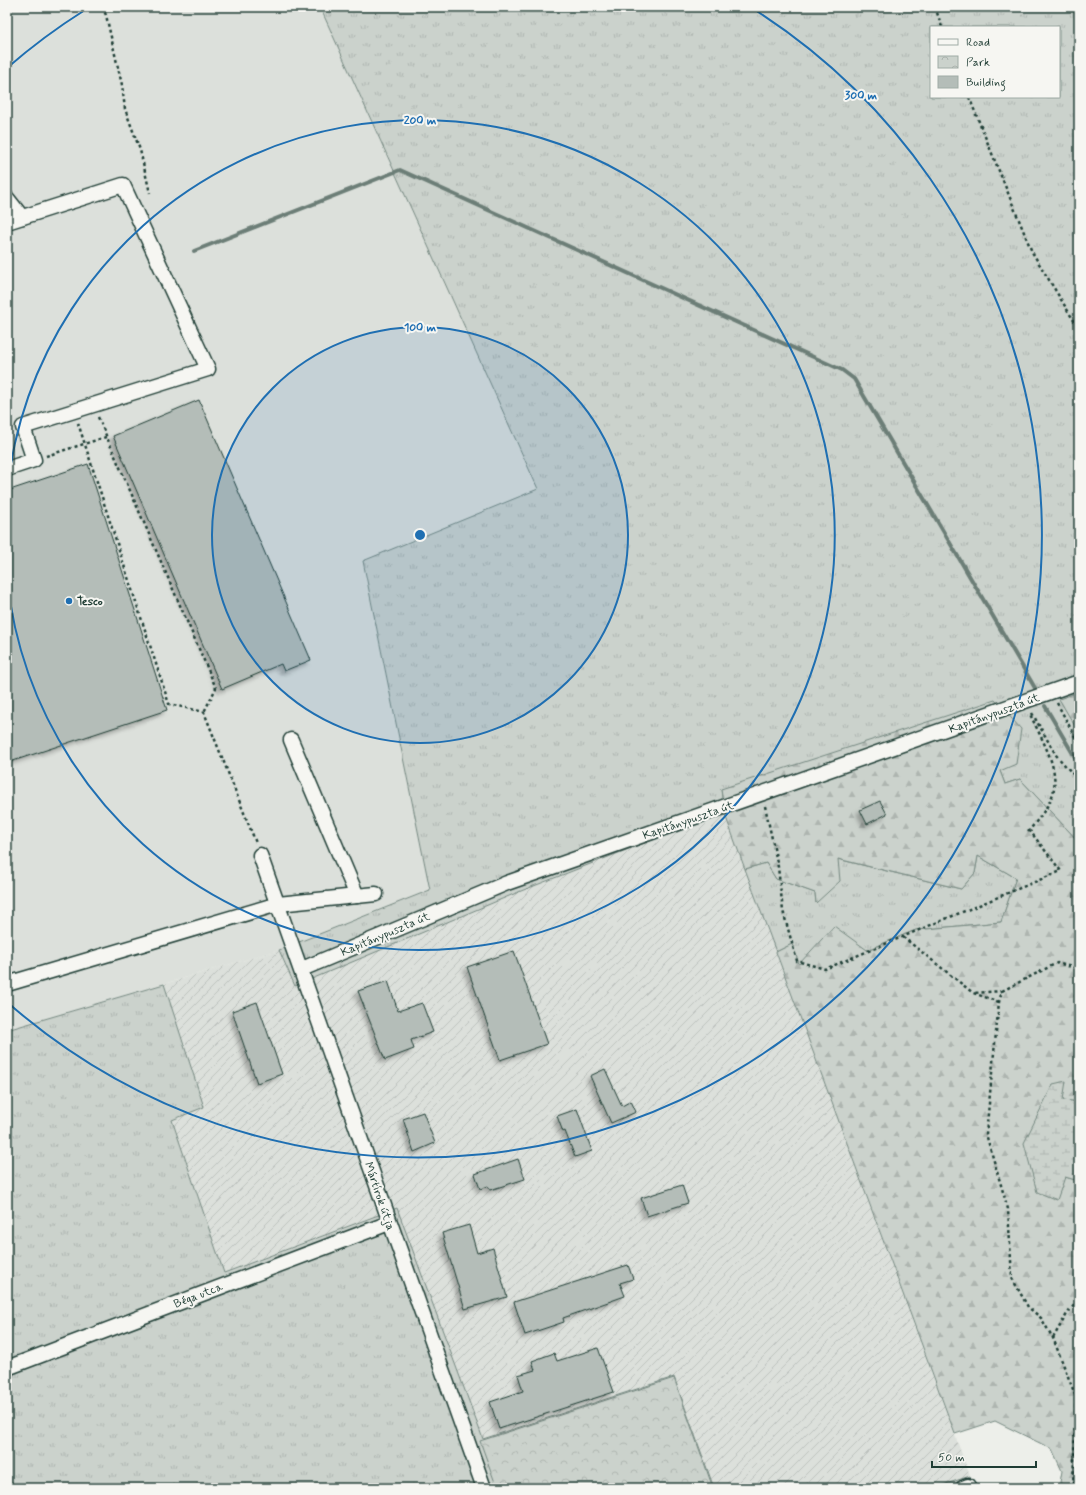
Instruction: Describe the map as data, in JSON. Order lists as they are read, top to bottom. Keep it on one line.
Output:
{"streets":{"street":["Kapitánypuszta út","Mártírok útja","Béga utca"]},"crossings":[["Kapitánypuszta út","Mártírok útja"],["Mártírok útja","Béga utca"]],"places":["Tesco"],"legend":["Road","Park","Building"],"scale_bar":"50 m","rings":["300 m","200 m","100 m"]}
